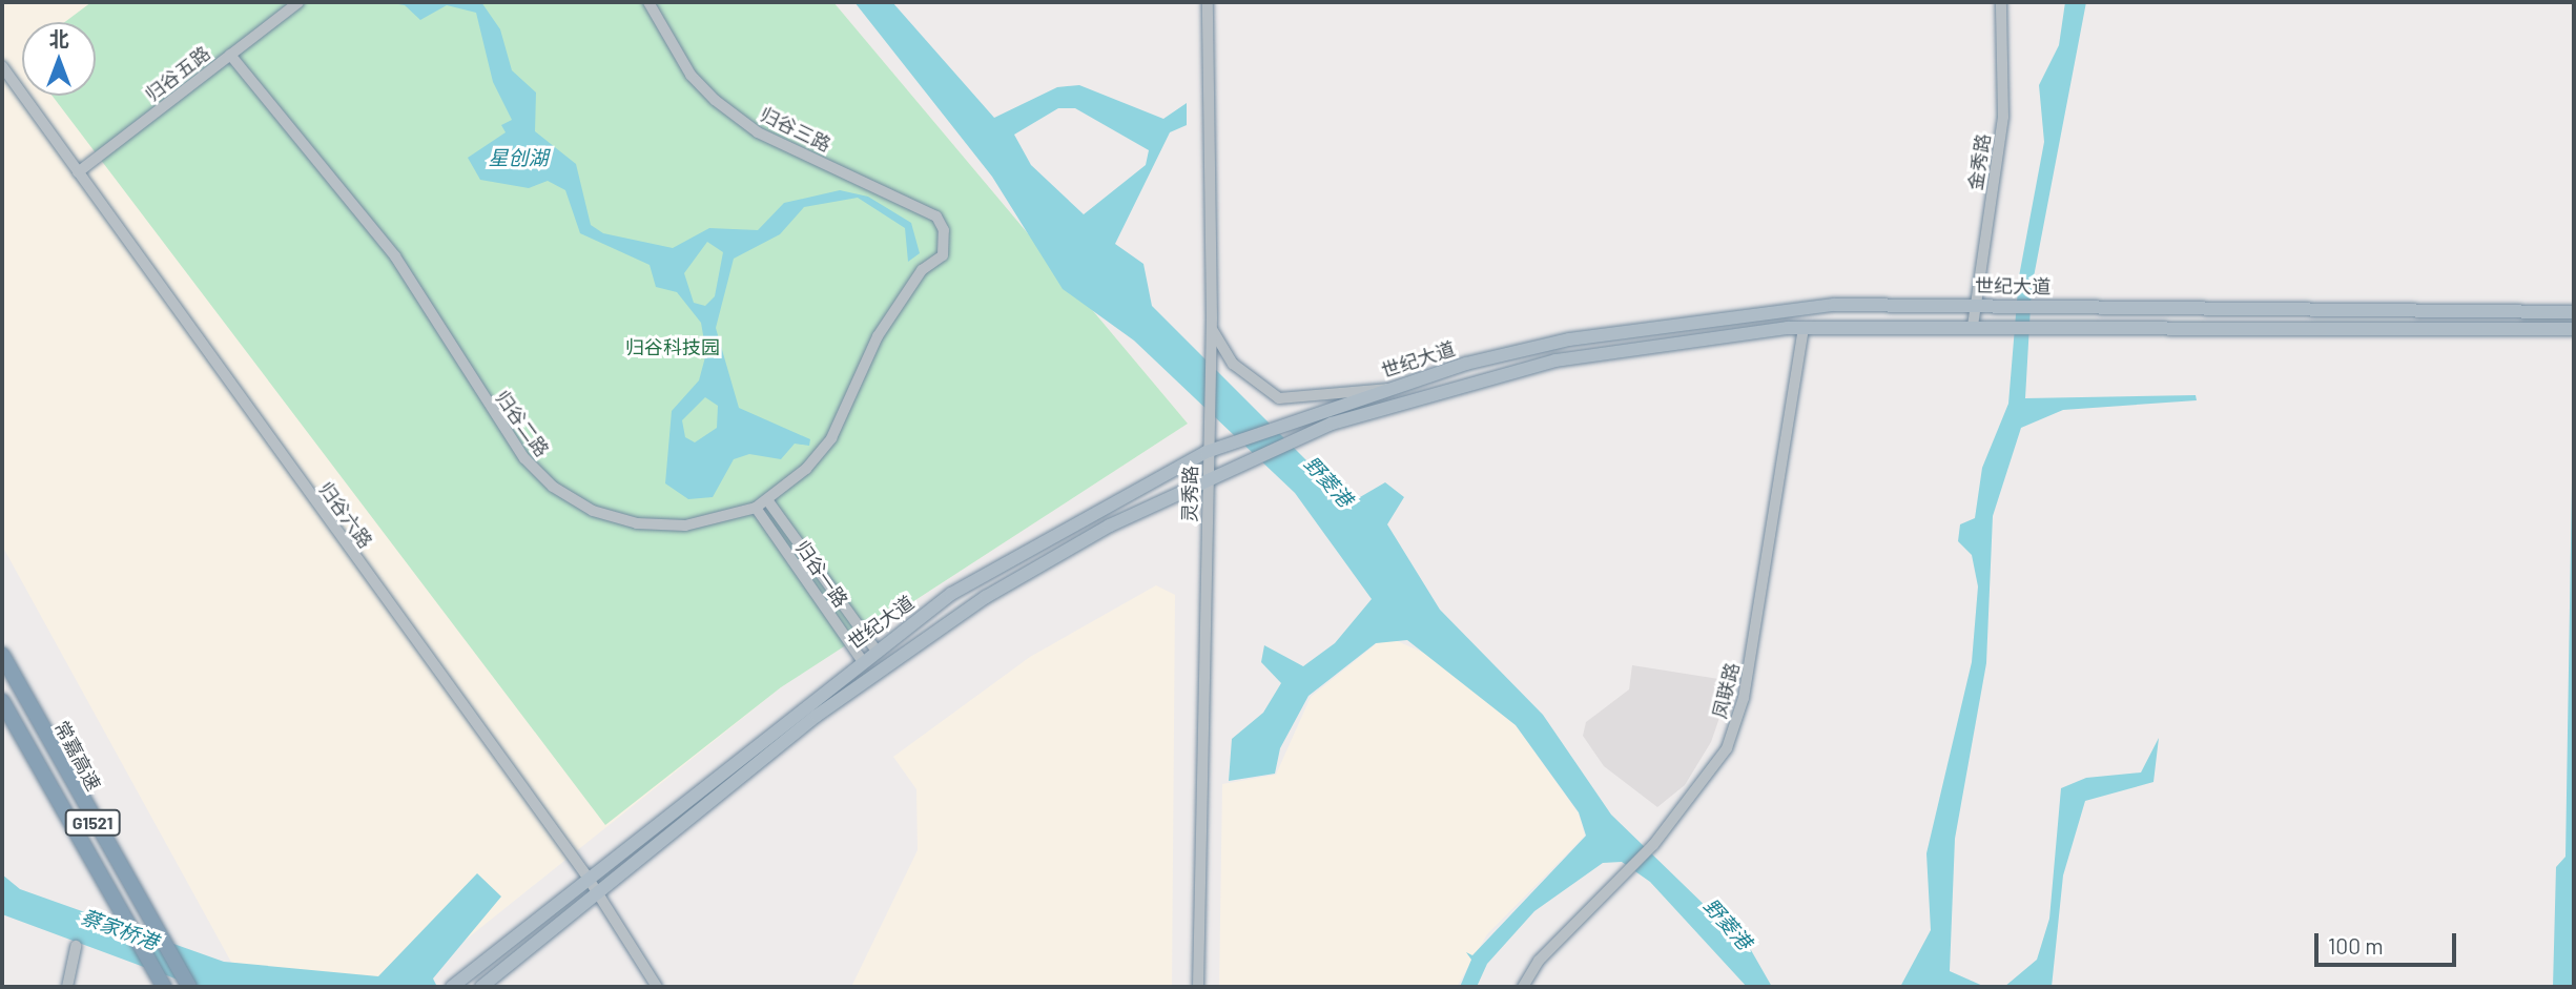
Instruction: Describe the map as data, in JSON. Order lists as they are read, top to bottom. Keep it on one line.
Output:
{"streets":{"highway":["常嘉高速","G1521"],"main road":["世纪大道"],"street":["归谷五路","归谷三路","金秀路","归谷二路","灵秀路","归谷六路","归谷一路","凤联路"]},"crossings":[["归谷五路","归谷二路"],["归谷五路","归谷六路"],["归谷三路","归谷二路"],["金秀路","世纪大道"],["世纪大道","灵秀路"],["世纪大道","归谷六路"],["世纪大道","归谷一路"],["世纪大道","凤联路"],["归谷二路","归谷一路"]],"water":["星创湖","野菱港","蔡家桥港"],"parks":["归谷科技园"],"scale_bar":"100 m","north":"top"}
